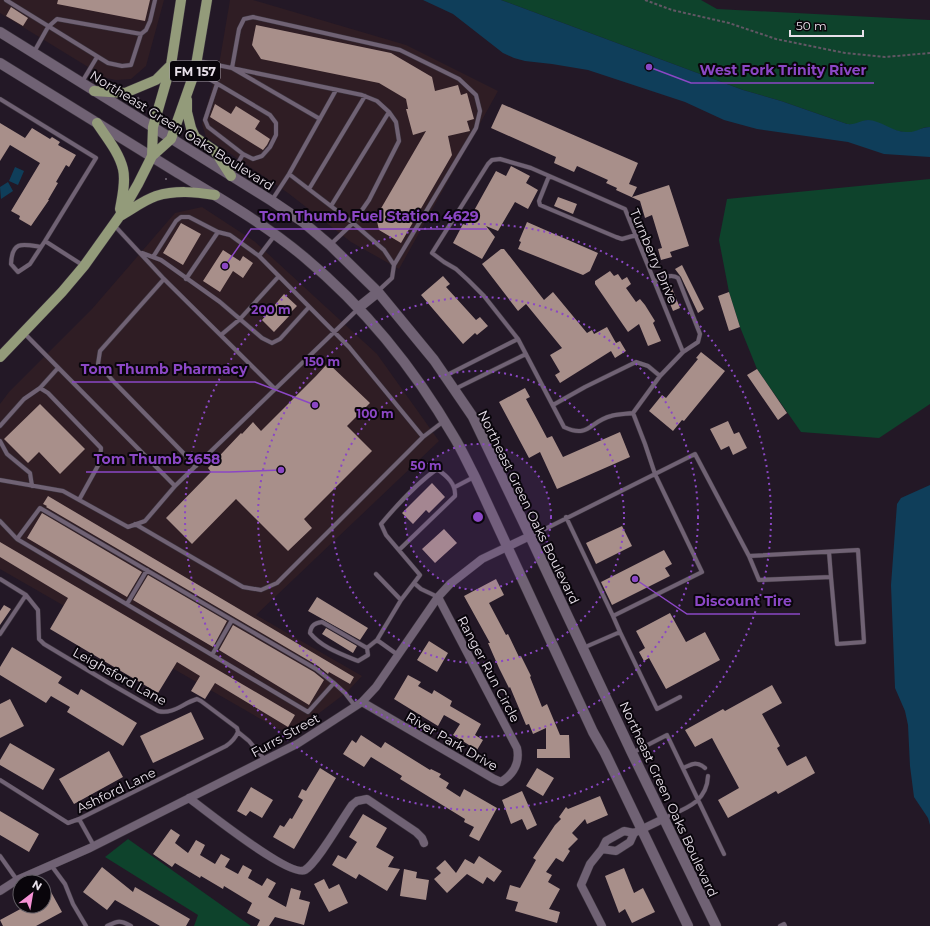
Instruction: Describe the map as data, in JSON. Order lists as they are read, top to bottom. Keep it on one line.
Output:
{"streets":{"main road":["FM 157","Northeast Green Oaks Boulevard"],"street":["Ranger Run Circle","Furrs Street","River Park Drive"],"lane":["Turnberry Drive","Leighsford Lane","Ashford Lane"]},"crossings":[["FM 157","Northeast Green Oaks Boulevard"],["Northeast Green Oaks Boulevard","Furrs Street"],["Ranger Run Circle","Furrs Street"],["Ranger Run Circle","River Park Drive"],["Leighsford Lane","Furrs Street"],["Leighsford Lane","Ashford Lane"],["Furrs Street","River Park Drive"]],"places":["West Fork Trinity River","Tom Thumb Fuel Station 4629","Tom Thumb Pharmacy","Tom Thumb 3658","Discount Tire"],"scale_bar":"50 m","north":"top right","rings":["200 m","150 m","100 m","50 m"]}
